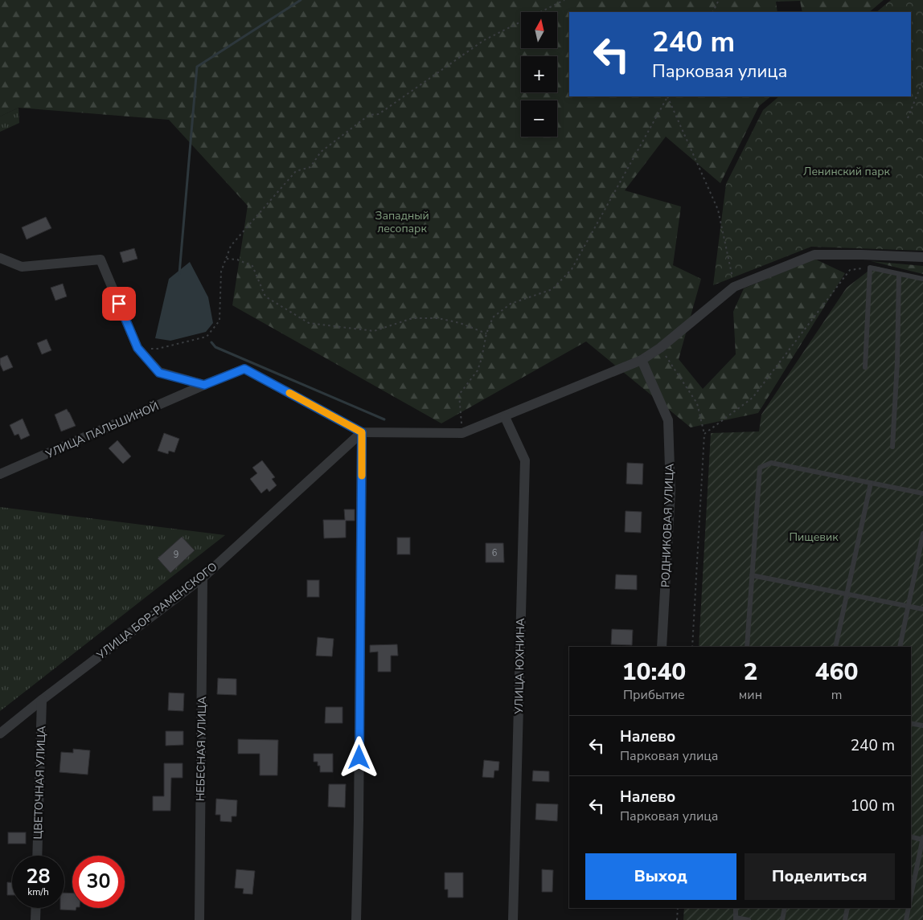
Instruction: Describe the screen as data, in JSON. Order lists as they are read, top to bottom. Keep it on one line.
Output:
{"streets":{"street":["УЛИЦА ПАЛЬШИНОЙ","РОДНИКОВАЯ УЛИЦА","УЛИЦА БОР-РАМЕНСКОГО","УЛИЦА ЮХНИНА","НЕБЕСНАЯ УЛИЦА","ЦВЕТОЧНАЯ УЛИЦА"]},"crossings":[["УЛИЦА ПАЛЬШИНОЙ","УЛИЦА БОР-РАМЕНСКОГО"],["УЛИЦА БОР-РАМЕНСКОГО","НЕБЕСНАЯ УЛИЦА"],["УЛИЦА БОР-РАМЕНСКОГО","ЦВЕТОЧНАЯ УЛИЦА"]],"parks":["Ленинский парк","Западный лесопарк","Пищевик"],"house_numbers":["6","9"],"north":"top","page":{"map_buttons":["+","−"],"turn":["240 m","Парковая улица"],"eta":["10:40","Прибытие","2","мин","460","m"],"list":[{"name":"Налево","note":"Парковая улица","value":"240 m"},{"name":"Налево","note":"Парковая улица","value":"100 m"}],"buttons":["Выход","Поделиться"],"speed":"28 km/h","limit":"30"}}
